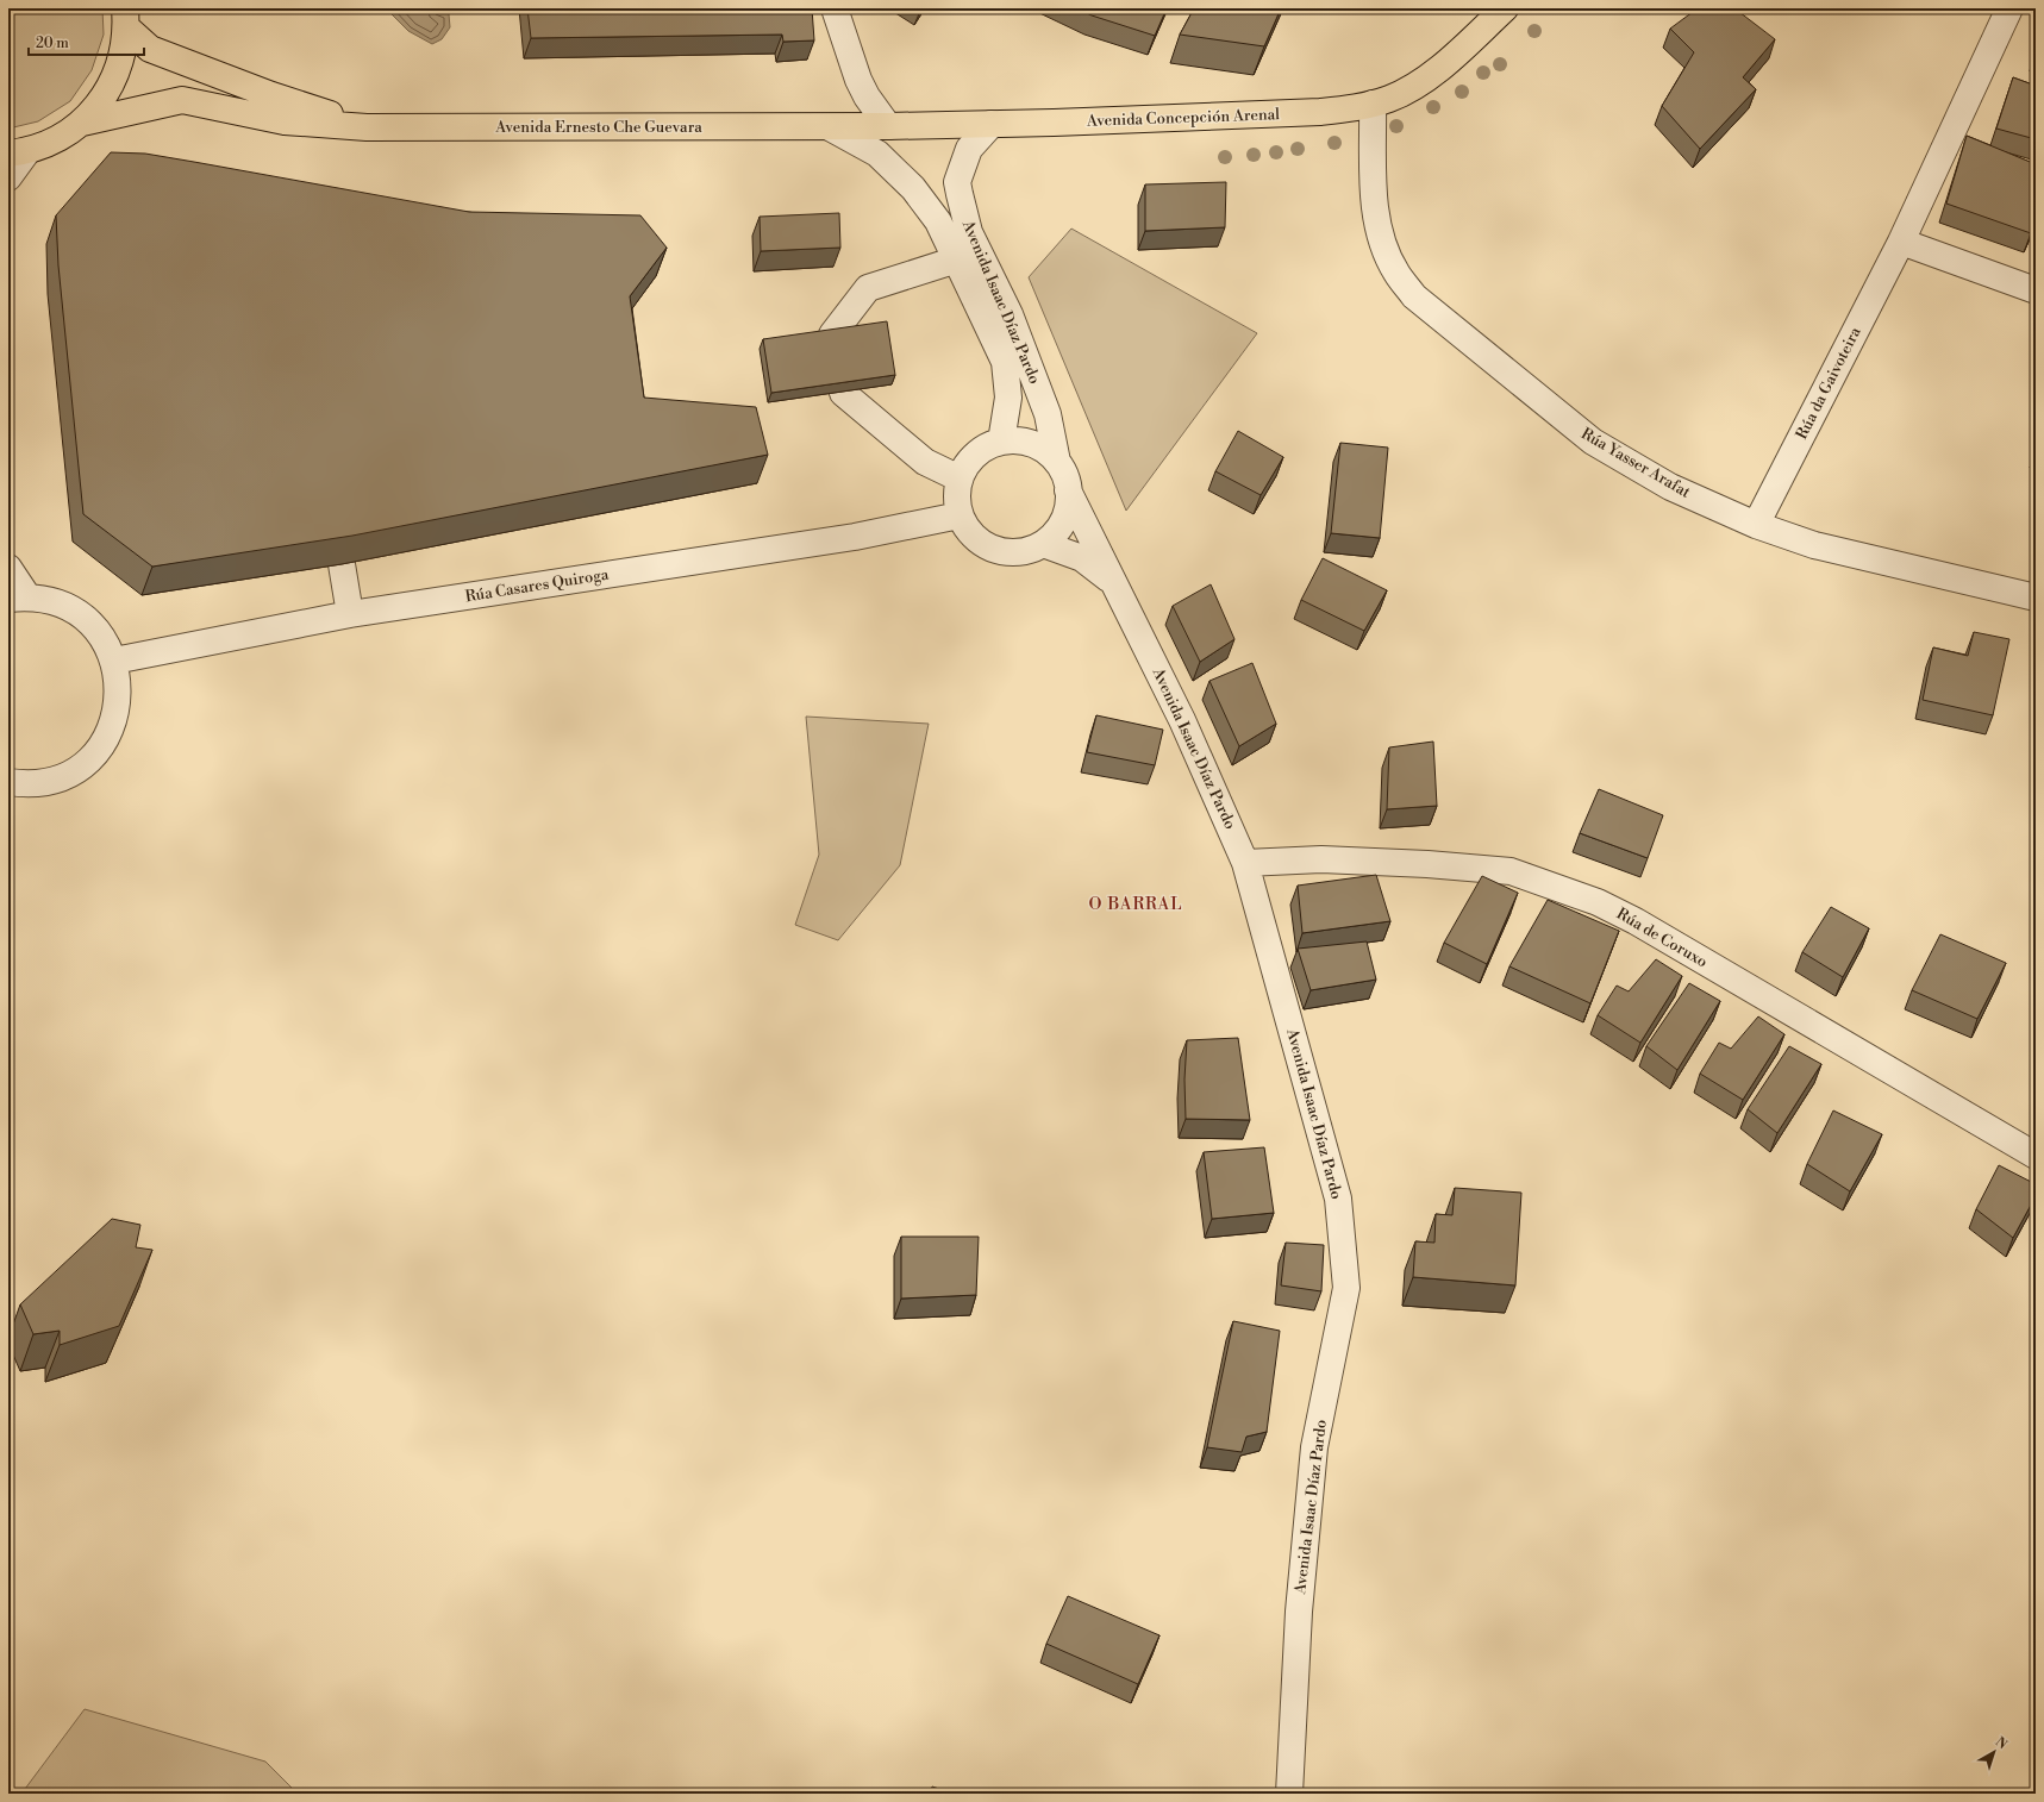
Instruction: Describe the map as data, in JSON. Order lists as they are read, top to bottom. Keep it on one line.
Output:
{"streets":{"main road":["Avenida Concepción Arenal","Avenida Ernesto Che Guevara"],"street":["Avenida Isaac Díaz Pardo","Rúa da Gaivoteira","Rúa Yasser Arafat","Rúa Casares Quiroga","Rúa de Coruxo"]},"crossings":[["Avenida Concepción Arenal","Avenida Ernesto Che Guevara"],["Avenida Concepción Arenal","Avenida Isaac Díaz Pardo"],["Avenida Concepción Arenal","Rúa Yasser Arafat"],["Avenida Ernesto Che Guevara","Avenida Isaac Díaz Pardo"],["Avenida Isaac Díaz Pardo","Rúa Casares Quiroga"],["Avenida Isaac Díaz Pardo","Rúa de Coruxo"],["Rúa da Gaivoteira","Rúa Yasser Arafat"]],"districts":["O BARRAL"],"scale_bar":"20 m","north":"top right"}
